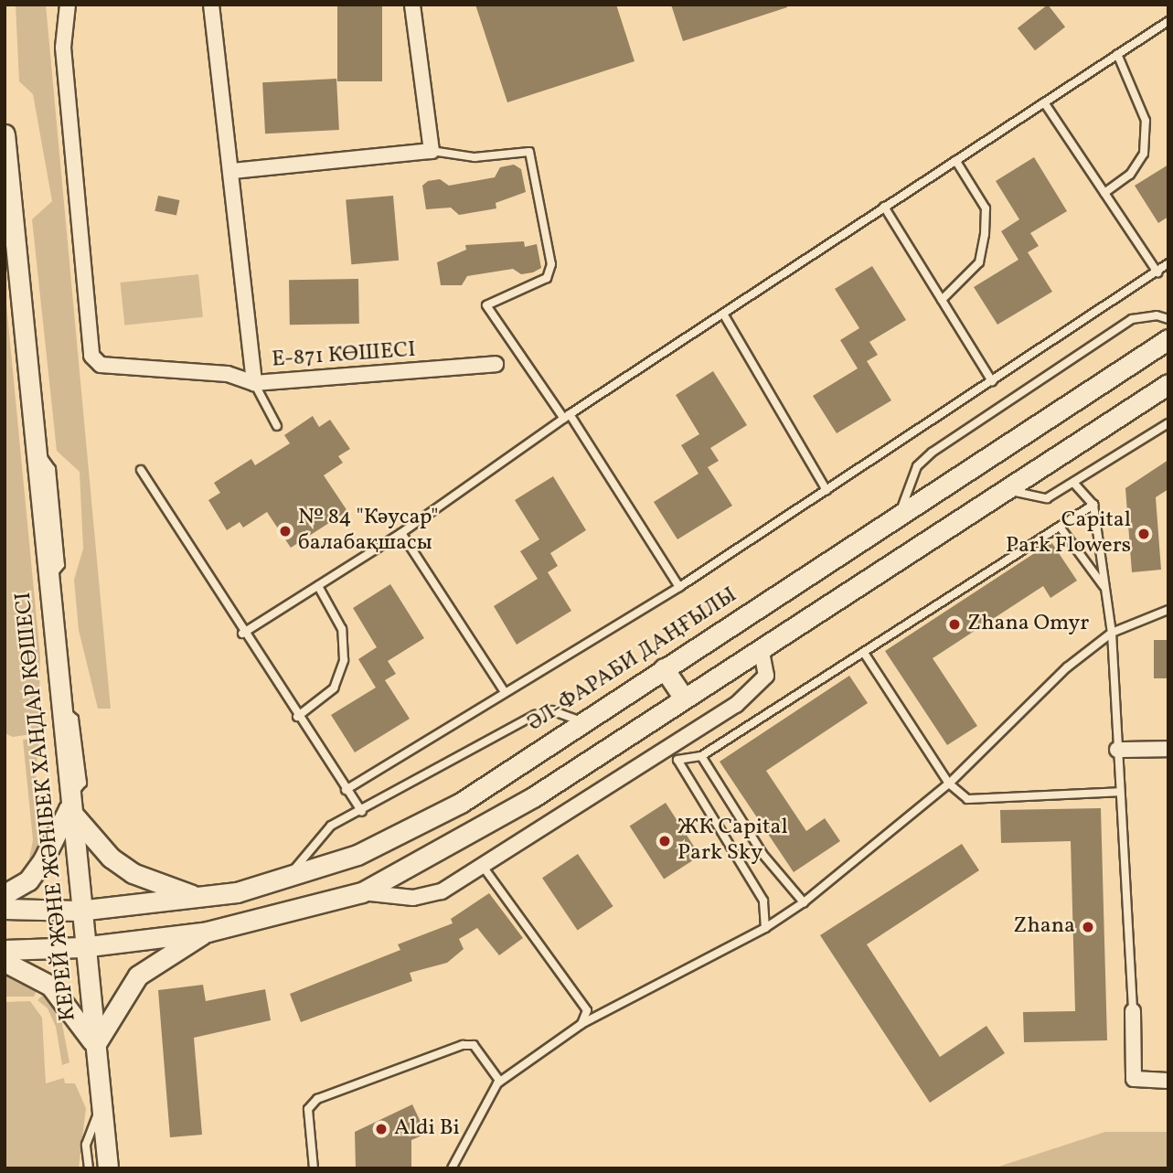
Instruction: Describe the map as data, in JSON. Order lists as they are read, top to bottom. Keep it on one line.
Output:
{"streets":{"main road":["ӘЛ-ФАРАБИ ДАҢҒЫЛЫ","КЕРЕЙ ЖӘНЕ ЖӘНІБЕК ХАНДАР КӨШЕСІ"],"street":["Е-871 КӨШЕСІ"]},"crossings":[["ӘЛ-ФАРАБИ ДАҢҒЫЛЫ","КЕРЕЙ ЖӘНЕ ЖӘНІБЕК ХАНДАР КӨШЕСІ"]],"places":["№ 84 \"Кәусар\" балабақшасы","Capital Park Flowers","Zhana Omyr","ЖК Capital Park Sky","Zhana","Aldi Bi"]}
